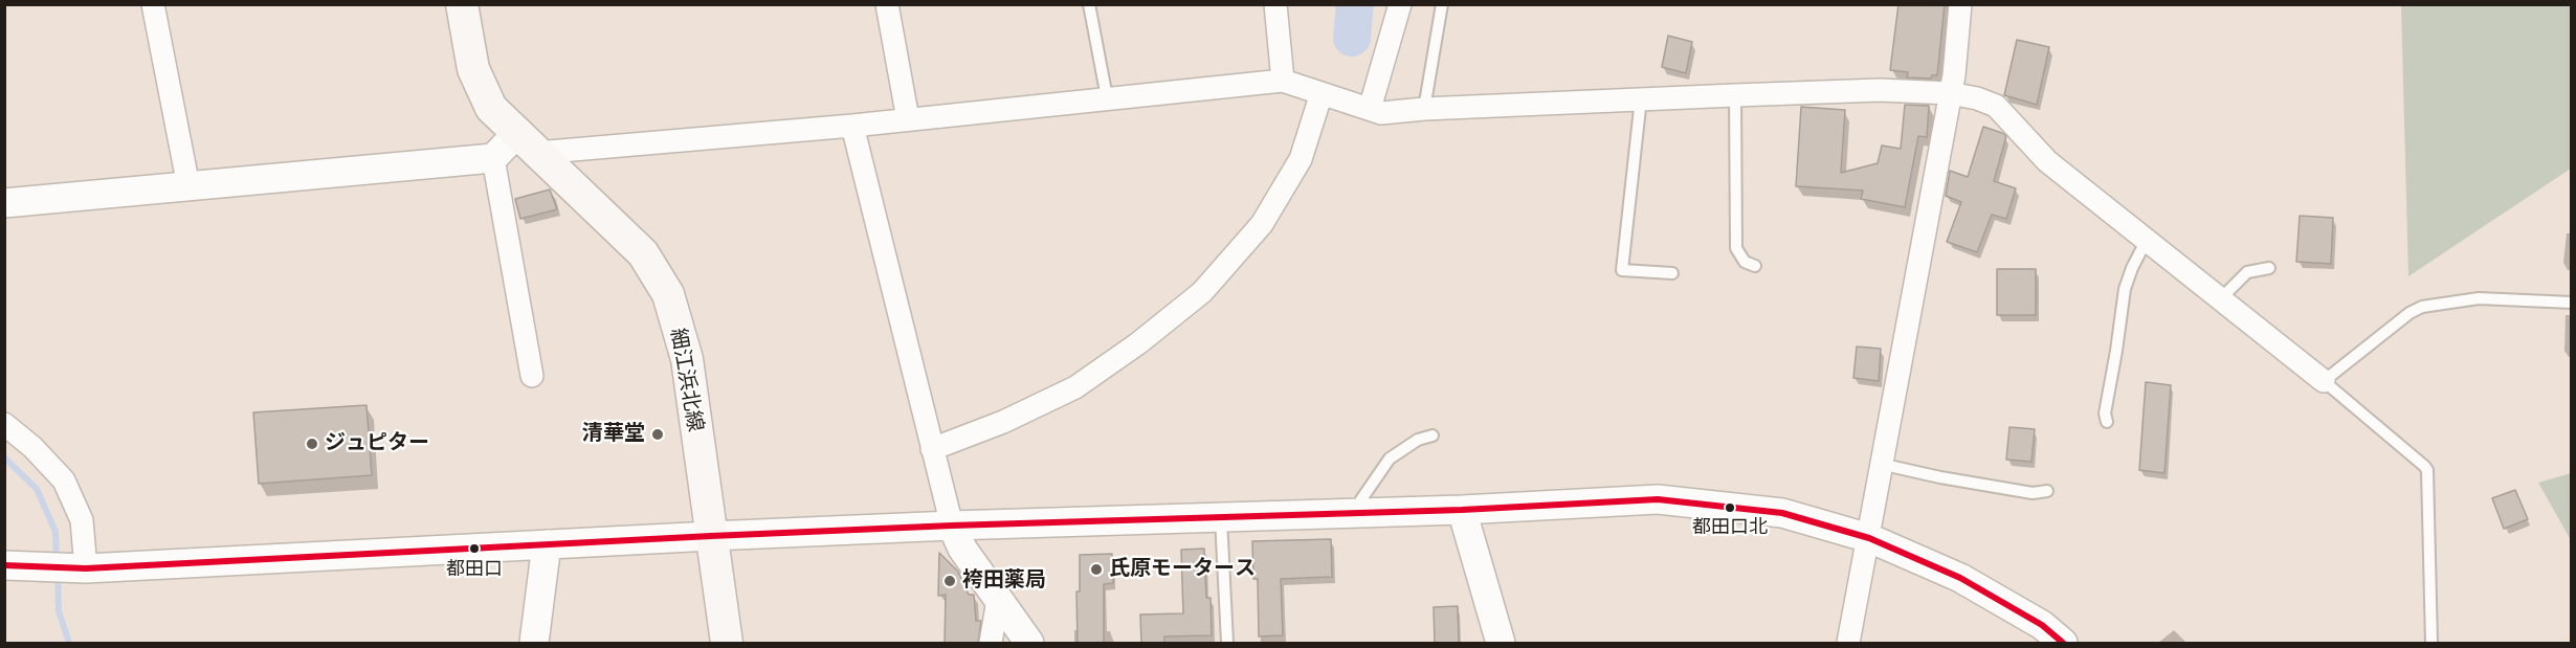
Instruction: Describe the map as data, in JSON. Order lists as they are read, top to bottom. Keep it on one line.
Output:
{"streets":{"main road":["細江浜北線"]},"places":["清華堂","ジュピター","都田口北","都田口","氏原モータース","袴田薬局"]}
